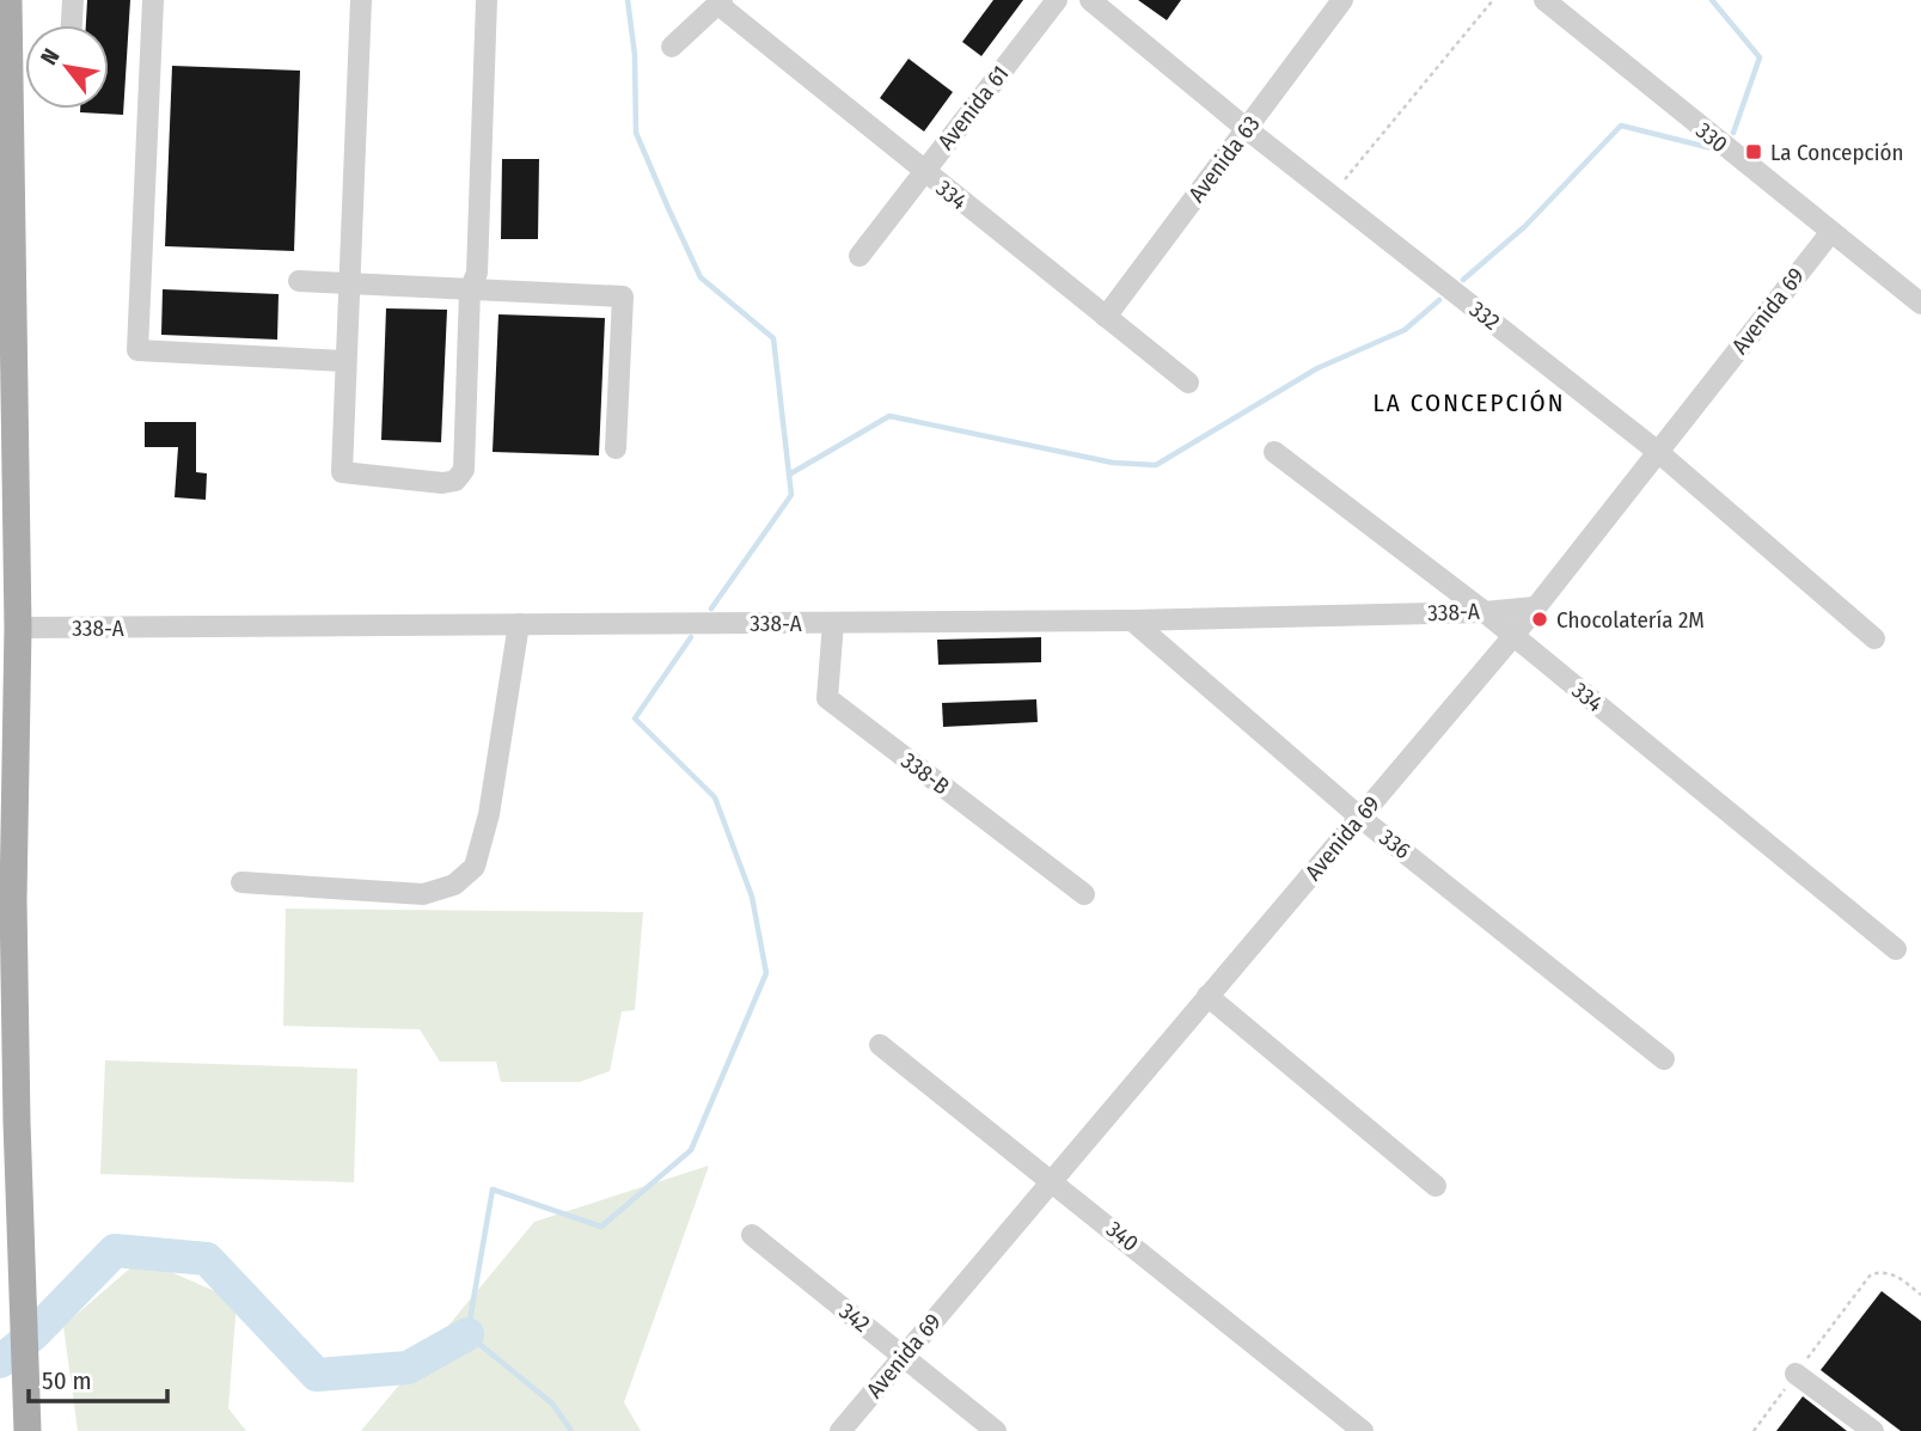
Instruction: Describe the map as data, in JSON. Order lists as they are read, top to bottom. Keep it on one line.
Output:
{"streets":{"street":["Avenida 61","330","Avenida 63","334","Avenida 69","332","338-A","338-B","336","340","342"]},"crossings":[["Avenida 61","334"],["330","Avenida 69"],["Avenida 63","334"],["Avenida 63","332"],["334","Avenida 69"],["334","338-A"],["Avenida 69","332"],["Avenida 69","338-A"],["Avenida 69","336"],["Avenida 69","340"],["Avenida 69","342"],["338-A","338-B"],["338-A","336"]],"districts":["LA CONCEPCIÓN"],"places":{"transit":["La Concepción"],"other":["Chocolatería 2M"]},"scale_bar":"50 m","north":"top left"}
